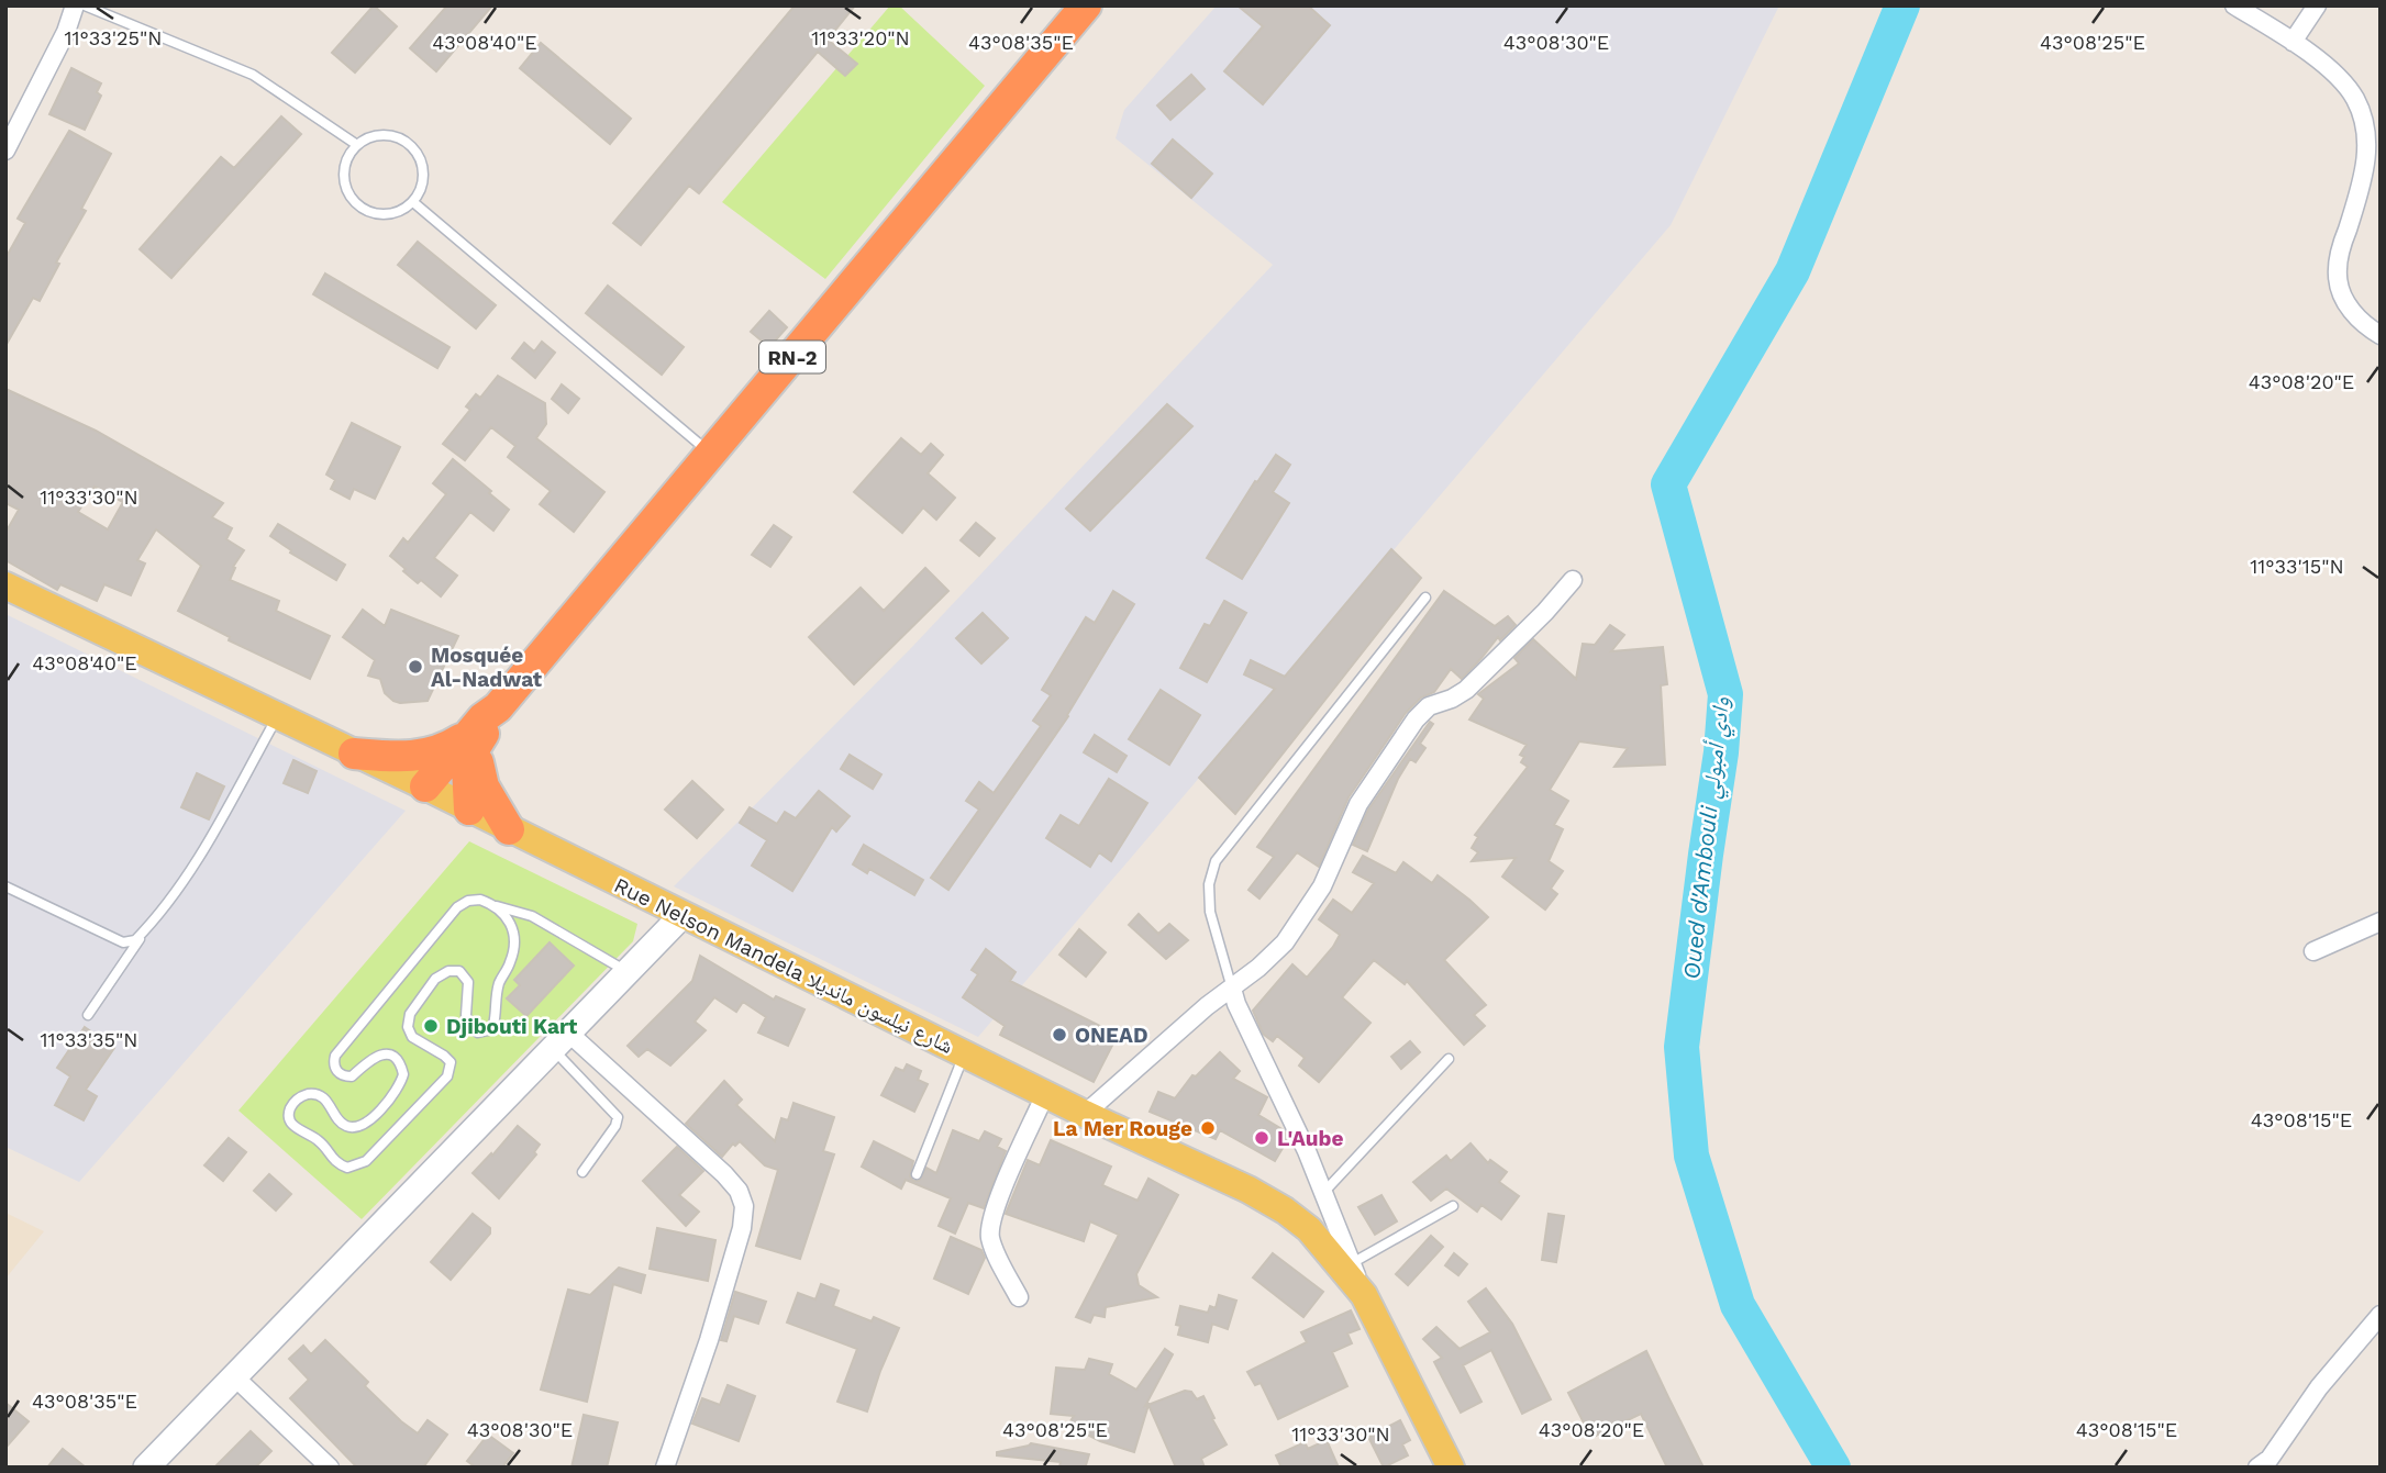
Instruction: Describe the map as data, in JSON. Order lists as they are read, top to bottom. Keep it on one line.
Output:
{"streets":{"highway":["RN-2"],"main road":["Rue Nelson Mandela شارع نيلسون مانديلا"]},"crossings":[["RN-2","Rue Nelson Mandela شارع نيلسون مانديلا"]],"water":["Oued d'Ambouli وادي أمبولي"],"places":["Mosquée Al-Nadwat","Djibouti Kart","ONEAD","La Mer Rouge","L'Aube"],"coordinates":["11°33'25\"N","11°33'20\"N","43°08'40\"E","43°08'35\"E","43°08'30\"E","43°08'25\"E","43°08'20\"E","11°33'30\"N","11°33'15\"N","11°33'35\"N","43°08'15\"E"]}
